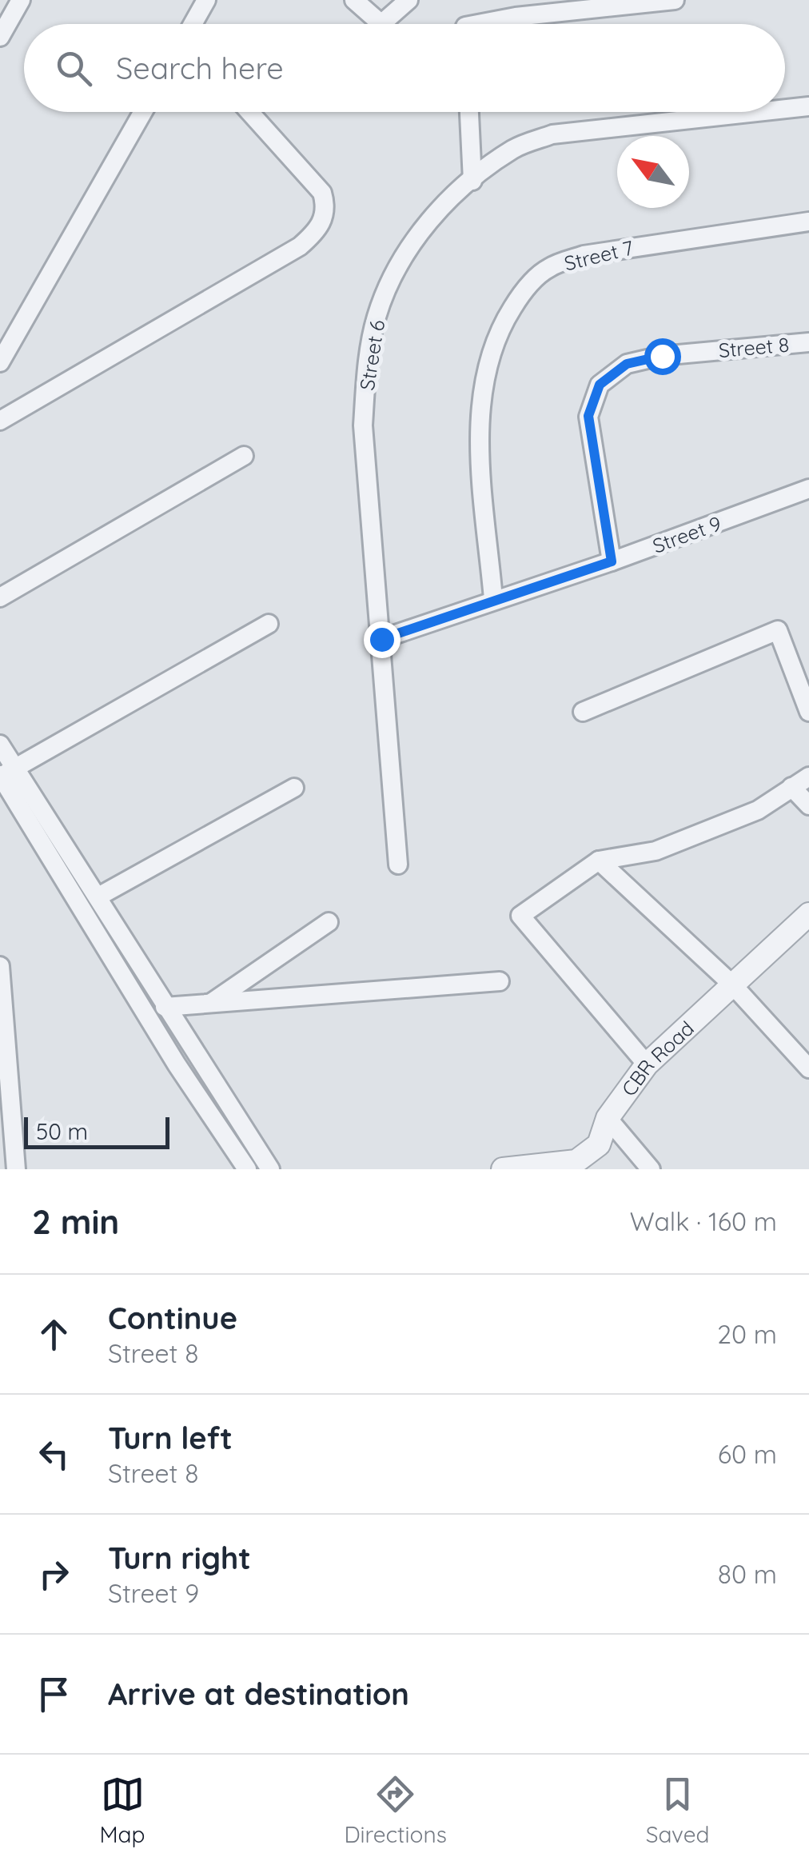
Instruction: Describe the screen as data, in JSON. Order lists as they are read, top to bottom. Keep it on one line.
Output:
{"streets":{"street":["Street 7","Street 8","Street 6","Street 9","CBR Road"]},"crossings":[["Street 7","Street 9"],["Street 8","Street 9"],["Street 6","Street 9"]],"scale_bar":"50 m","north":"top left","page":{"search":"Search here","scale":"50 m","heading":["2 min","Walk · 160 m"],"list":[["Continue","Street 8","20 m"],["Turn left","Street 8","60 m"],["Turn right","Street 9","80 m"],"Arrive at destination"],"nav":["Map","Directions","Saved"]}}
